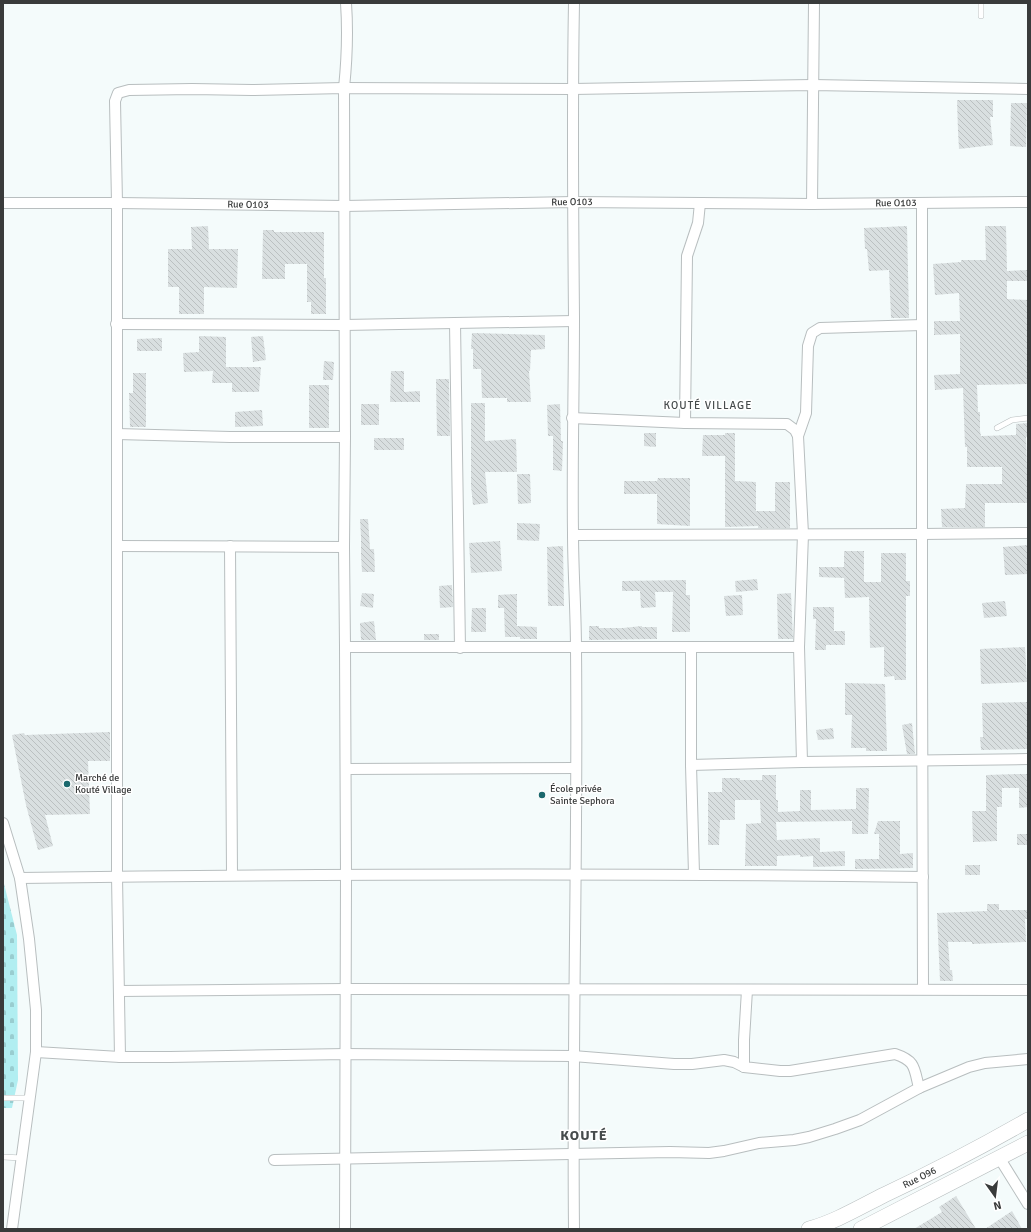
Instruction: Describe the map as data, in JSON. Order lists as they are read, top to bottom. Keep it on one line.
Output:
{"streets":{"main road":["Rue O96"],"street":["Rue O103"]},"districts":["KOUTÉ VILLAGE","KOUTÉ"],"places":["Marché de Kouté Village","École privée Sainte Sephora"],"north":"bottom"}
